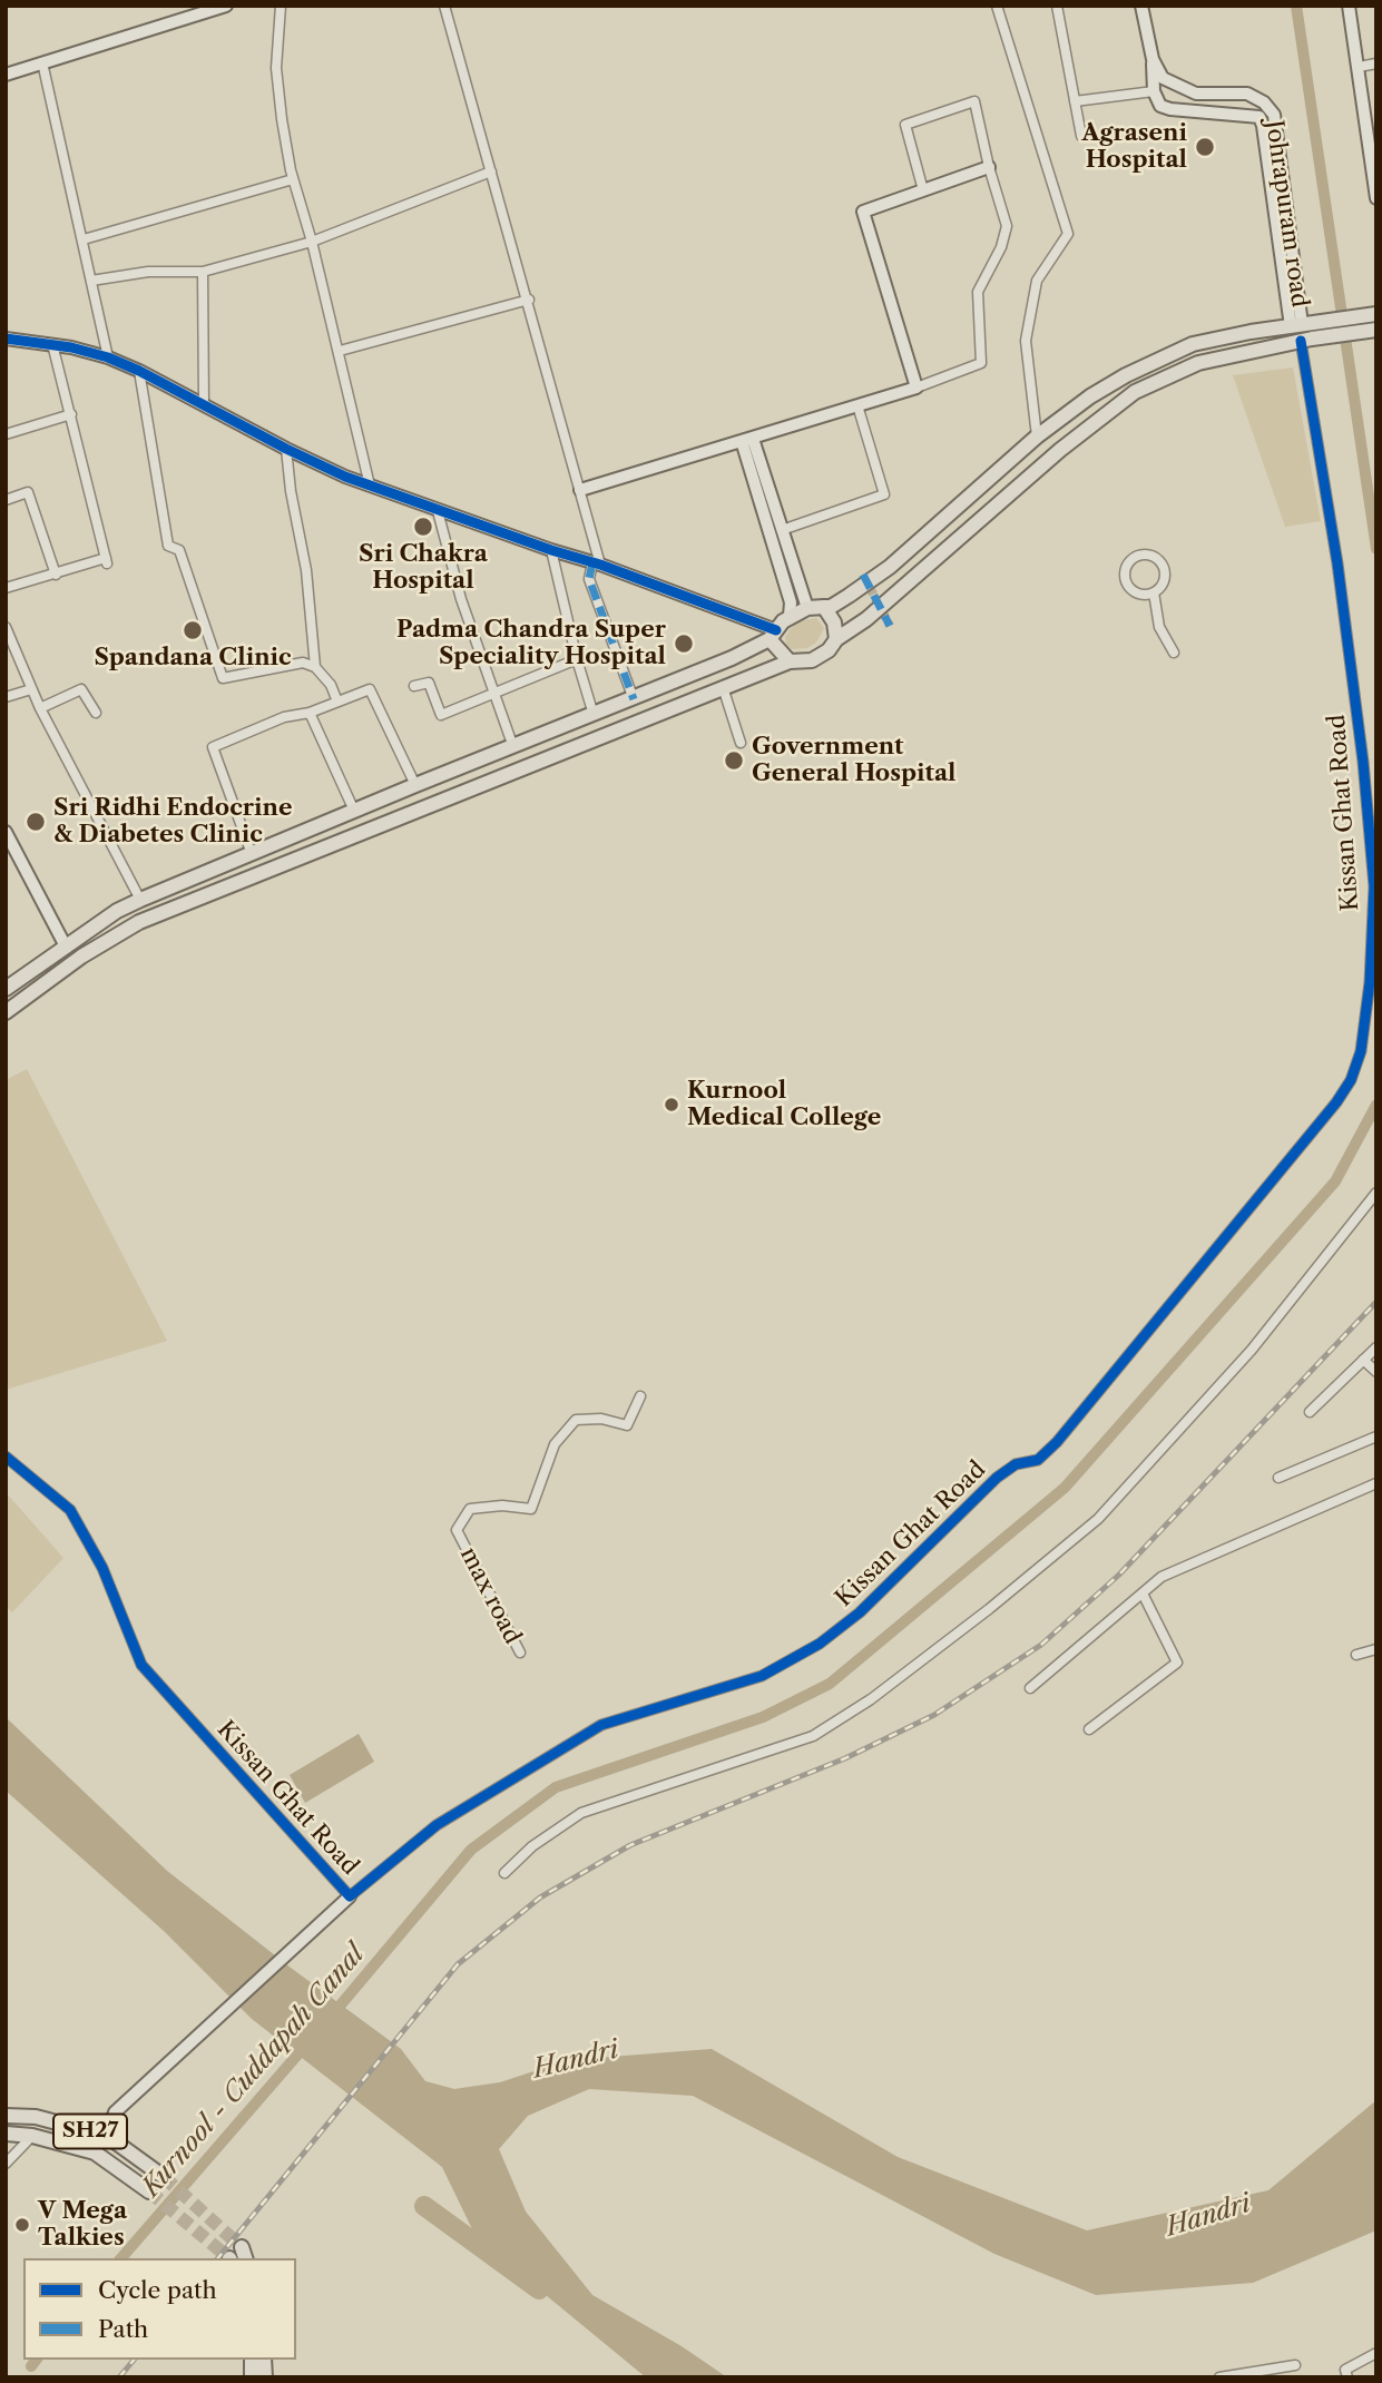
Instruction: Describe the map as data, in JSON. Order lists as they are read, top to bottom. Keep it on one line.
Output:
{"streets":{"main road":["SH27"],"street":["Johrapuram road","Kissan Ghat Road","max road"]},"water":["Handri","Kurnool - Cuddapah Canal"],"places":["Agraseni Hospital","Sri Chakra Hospital","Spandana Clinic","Padma Chandra Super Speciality Hospital","Government General Hospital","Sri Ridhi Endocrine & Diabetes Clinic","Kurnool Medical College","V Mega Talkies"],"legend":["Cycle path","Path"]}
